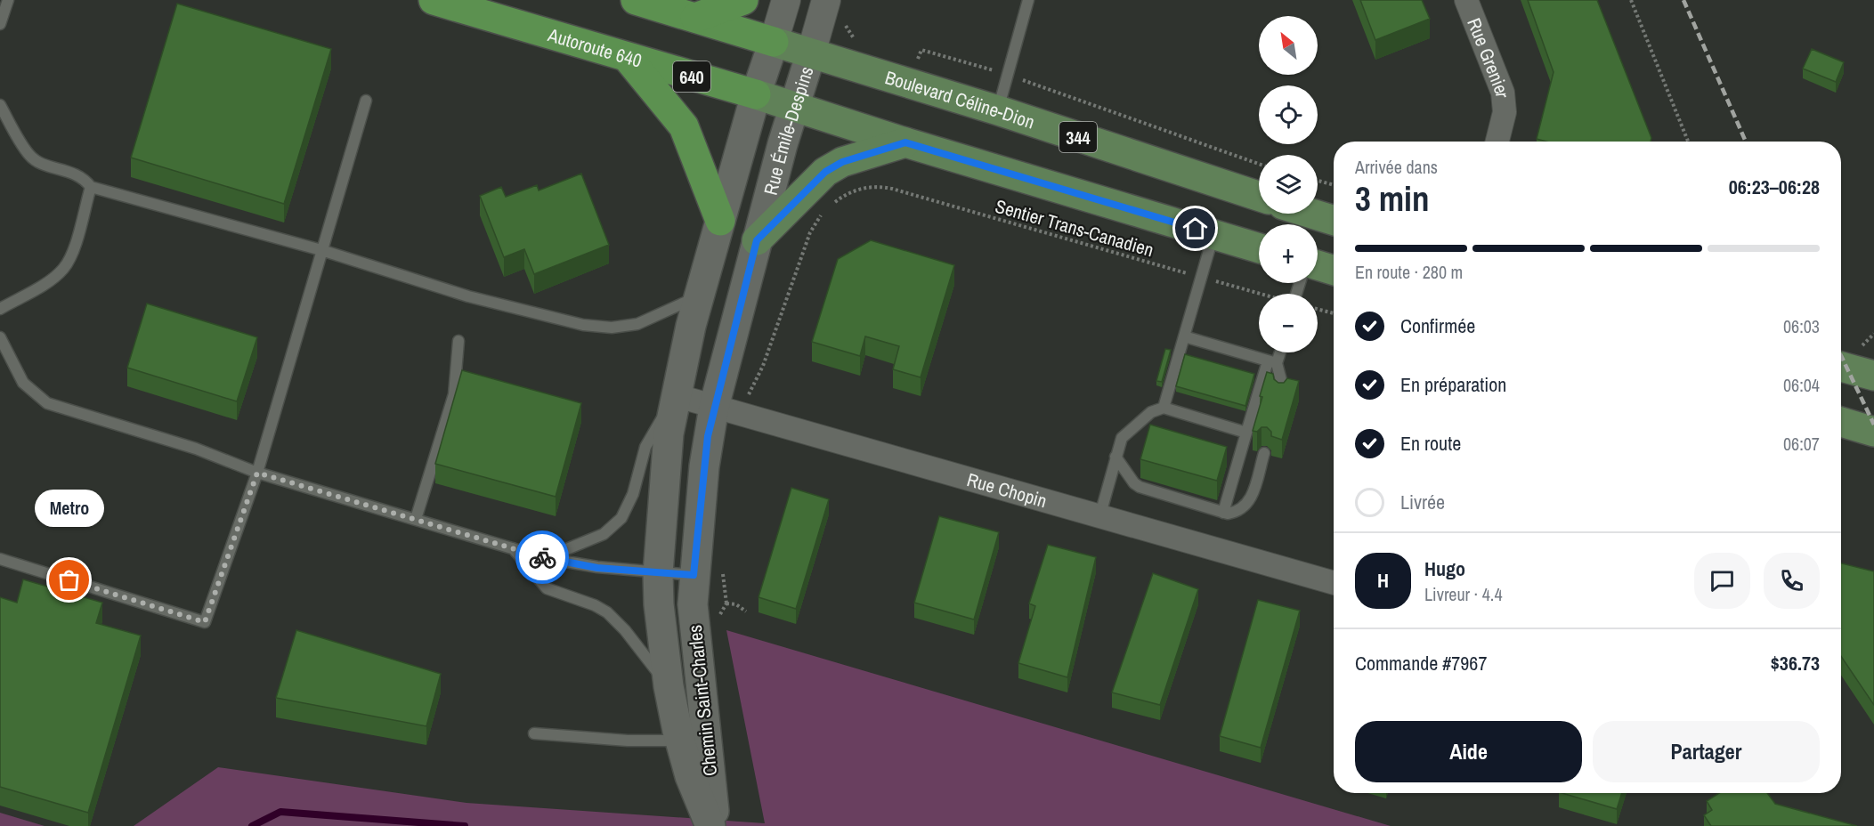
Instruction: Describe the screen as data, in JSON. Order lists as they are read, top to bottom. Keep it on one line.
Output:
{"streets":{"highway":["Autoroute 640","640"],"main road":["Boulevard Céline-Dion","Rue Émile-Despins","344","Chemin Saint-Charles"],"street":["Rue Grenier","Rue Chopin"],"path":["Sentier Trans-Canadien"]},"crossings":[["Autoroute 640","640"],["Autoroute 640","Rue Émile-Despins"],["640","Rue Émile-Despins"],["Boulevard Céline-Dion","Rue Émile-Despins"],["Rue Émile-Despins","Rue Chopin"],["Rue Émile-Despins","Chemin Saint-Charles"]],"places":["Metro"],"north":"top left","page":{"map_buttons":["+","−"],"heading":["3 min","Arrivée dans","06:23–06:28"],"panel":["Hugo","Livreur · 4.4","Commande #7967","$36.73"],"bar":"En route · 280 m","list":[["Confirmée","06:03"],["En préparation","06:04"],["En route","06:07"],"Livrée"],"bubble":"Metro","round":"H","buttons":["Aide","Partager"]}}
